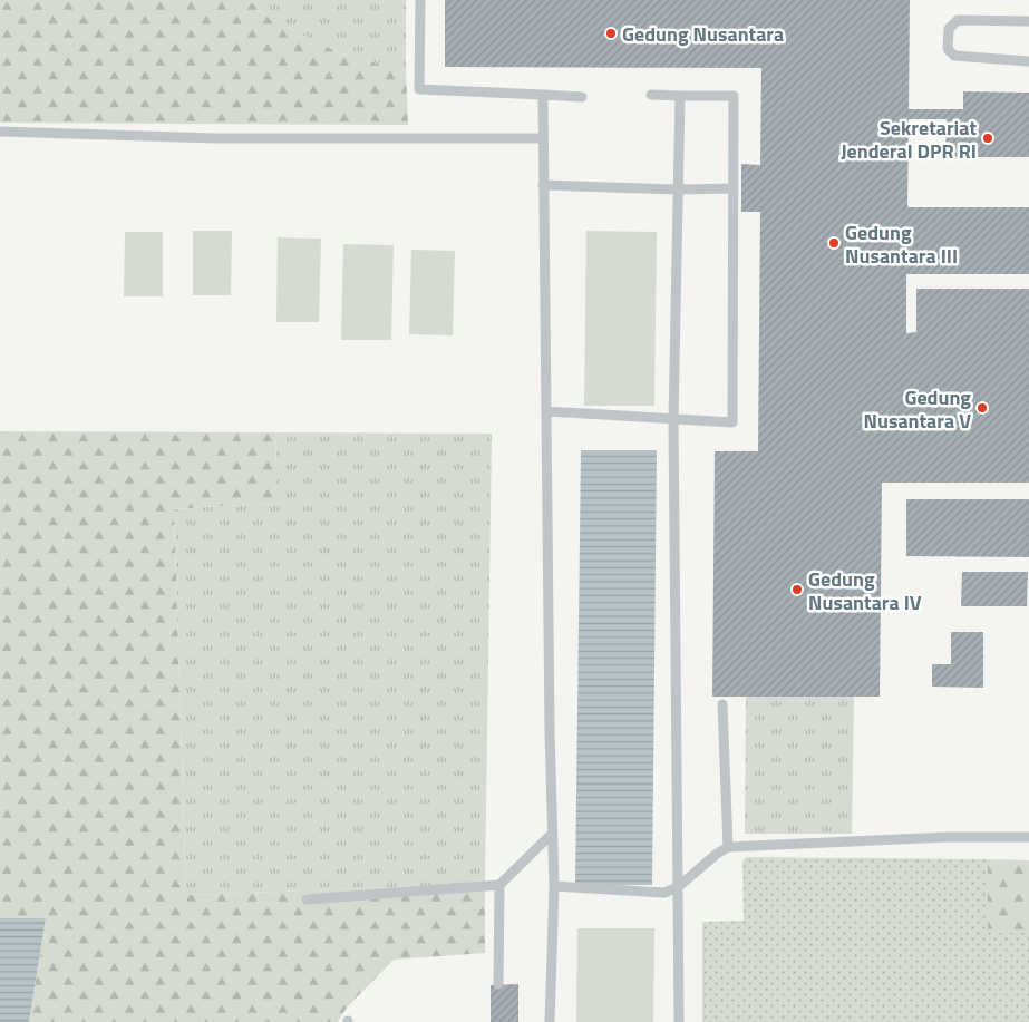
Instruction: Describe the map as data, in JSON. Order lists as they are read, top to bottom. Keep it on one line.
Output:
{"places":["Gedung Nusantara","Sekretariat Jenderal DPR RI","Gedung Nusantara III","Gedung Nusantara V","Gedung Nusantara IV"]}
